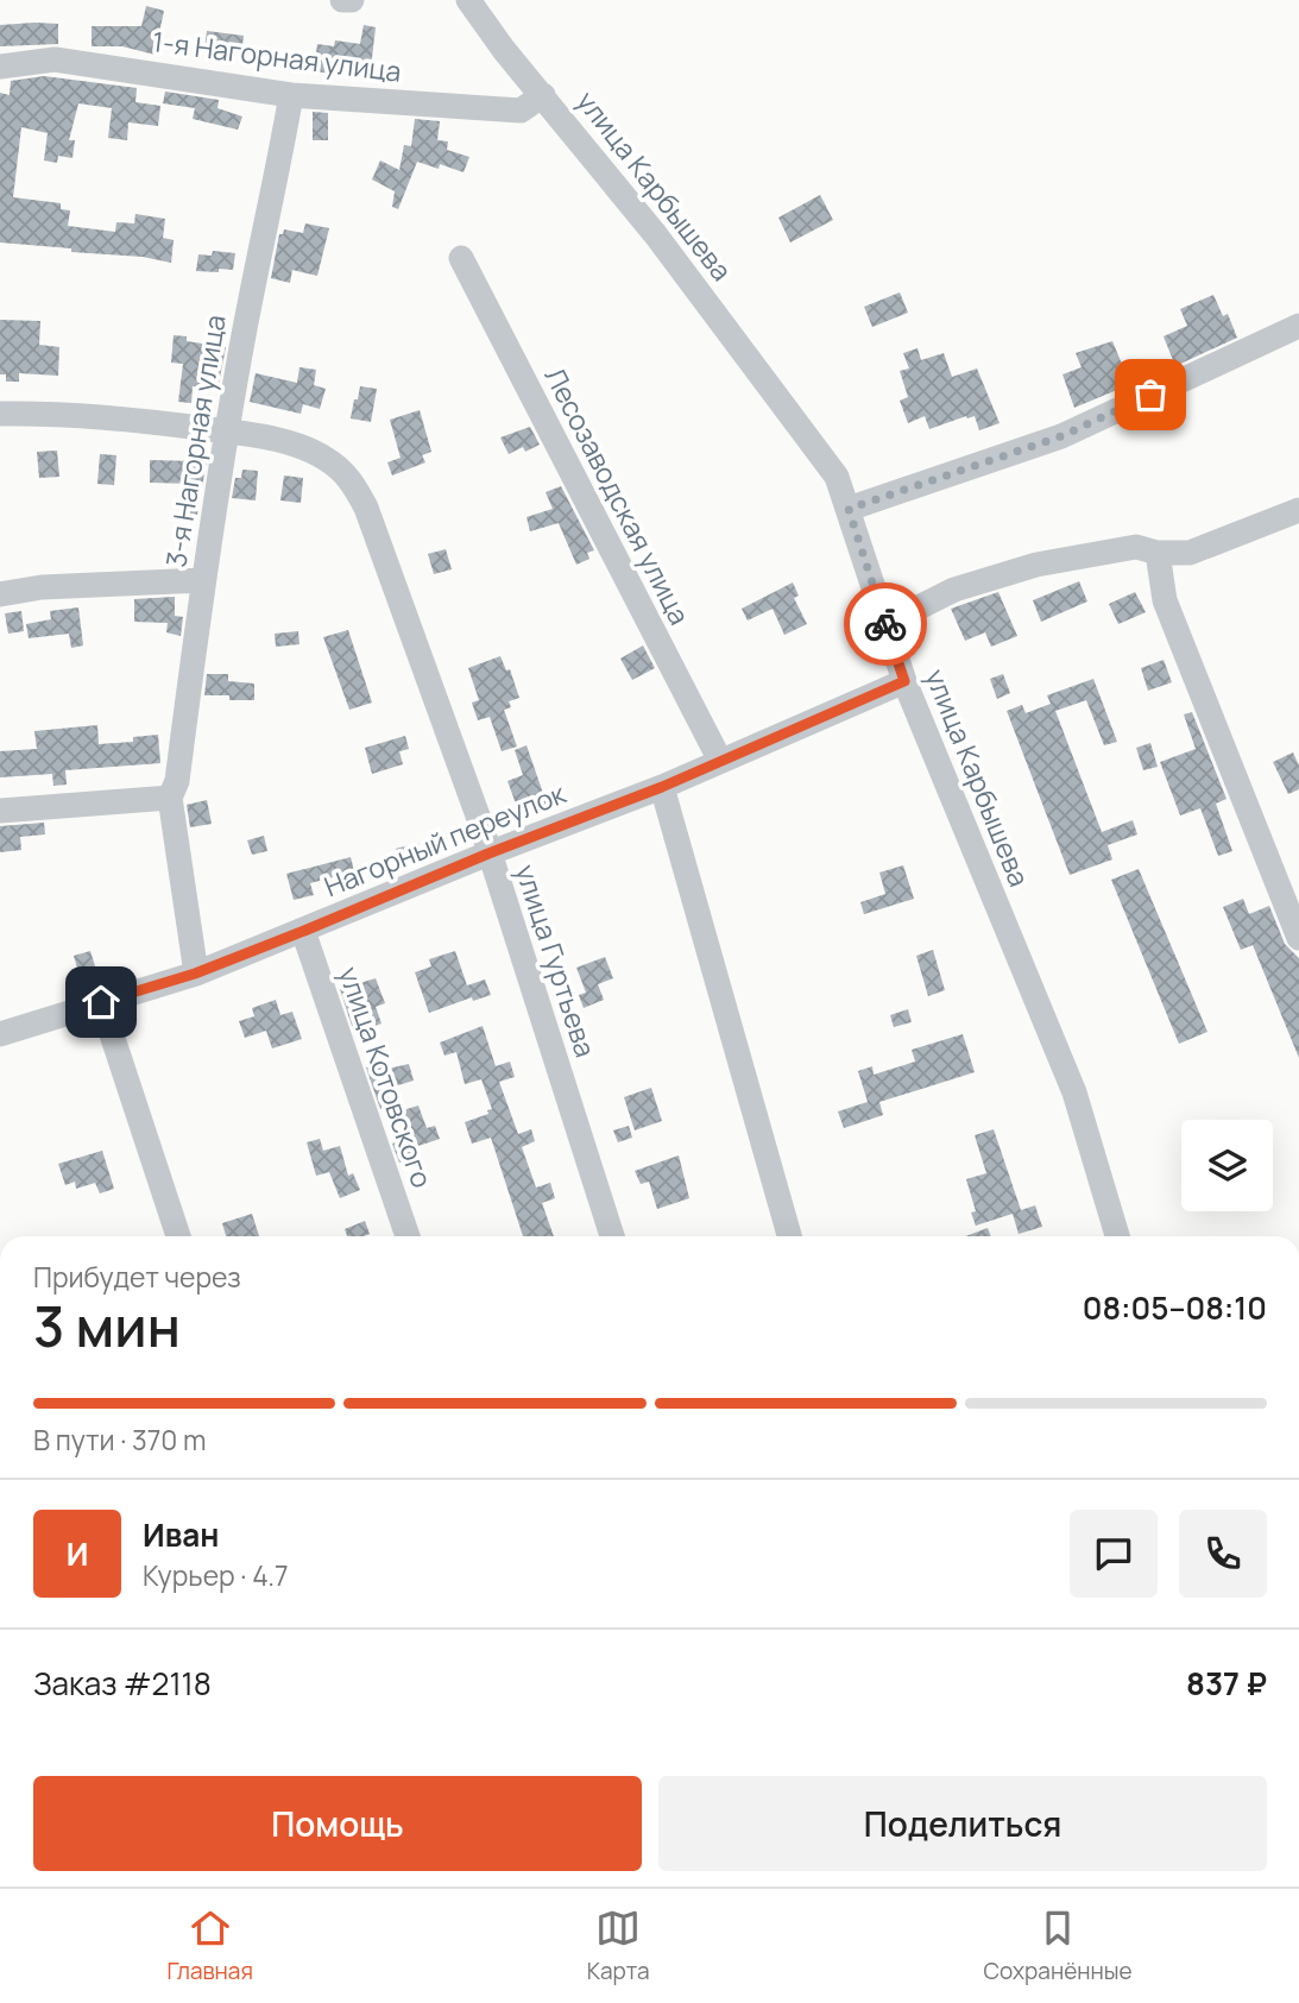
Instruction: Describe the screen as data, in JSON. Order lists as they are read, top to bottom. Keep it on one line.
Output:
{"streets":{"street":["1-я Нагорная улица","улица Карбышева","3-я Нагорная улица","Лесозаводская улица","Нагорный переулок","улица Гуртьева","улица Котовского"]},"crossings":[["1-я Нагорная улица","улица Карбышева"],["1-я Нагорная улица","3-я Нагорная улица"],["улица Карбышева","Нагорный переулок"],["3-я Нагорная улица","Нагорный переулок"],["3-я Нагорная улица","улица Гуртьева"],["Лесозаводская улица","Нагорный переулок"],["Нагорный переулок","улица Гуртьева"],["Нагорный переулок","улица Котовского"]],"page":{"heading":["3 мин","Прибудет через","08:05–08:10"],"panel":["Иван","Курьер · 4.7","Заказ #2118","837 ₽"],"bar":"В пути · 370 m","round":"И","buttons":["Помощь","Поделиться"],"tabs":["Главная","Карта","Сохранённые"]}}
